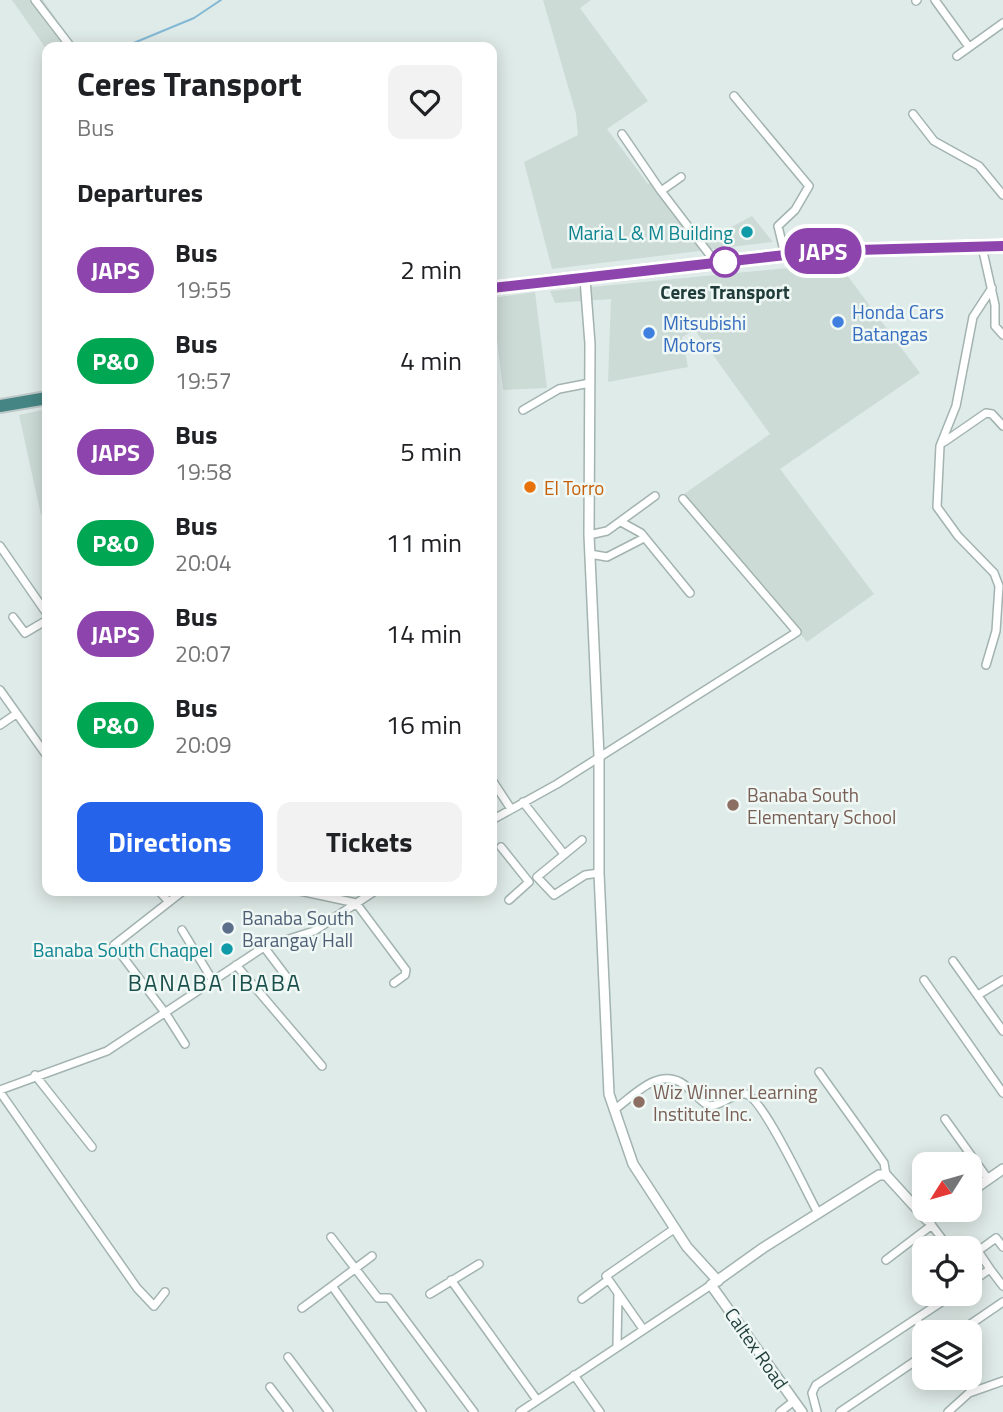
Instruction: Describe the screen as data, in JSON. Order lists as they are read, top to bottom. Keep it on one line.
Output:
{"streets":{"street":["Caltex Road"]},"districts":["BANABA IBABA"],"places":["Maria L & M Building","Ceres Transport","Honda Cars Batangas","Mitsubishi Motors","El Torro","Banaba South Elementary School","Banaba South Barangay Hall","Banaba South Chaqpel","Wiz Winner Learning Institute Inc."],"lines":["bus line JAPS"],"north":"bottom left","page":{"on_map":"JAPS","heading":[["Ceres Transport","Bus"],"Departures"],"list":[{"mark":"JAPS","name":"Bus","note":"19:55","value":"2 min"},{"mark":"P&O","name":"Bus","note":"19:57","value":"4 min"},{"mark":"JAPS","name":"Bus","note":"19:58","value":"5 min"},{"mark":"P&O","name":"Bus","note":"20:04","value":"11 min"},{"mark":"JAPS","name":"Bus","note":"20:07","value":"14 min"},{"mark":"P&O","name":"Bus","note":"20:09","value":"16 min"}],"buttons":["Directions","Tickets"]}}
